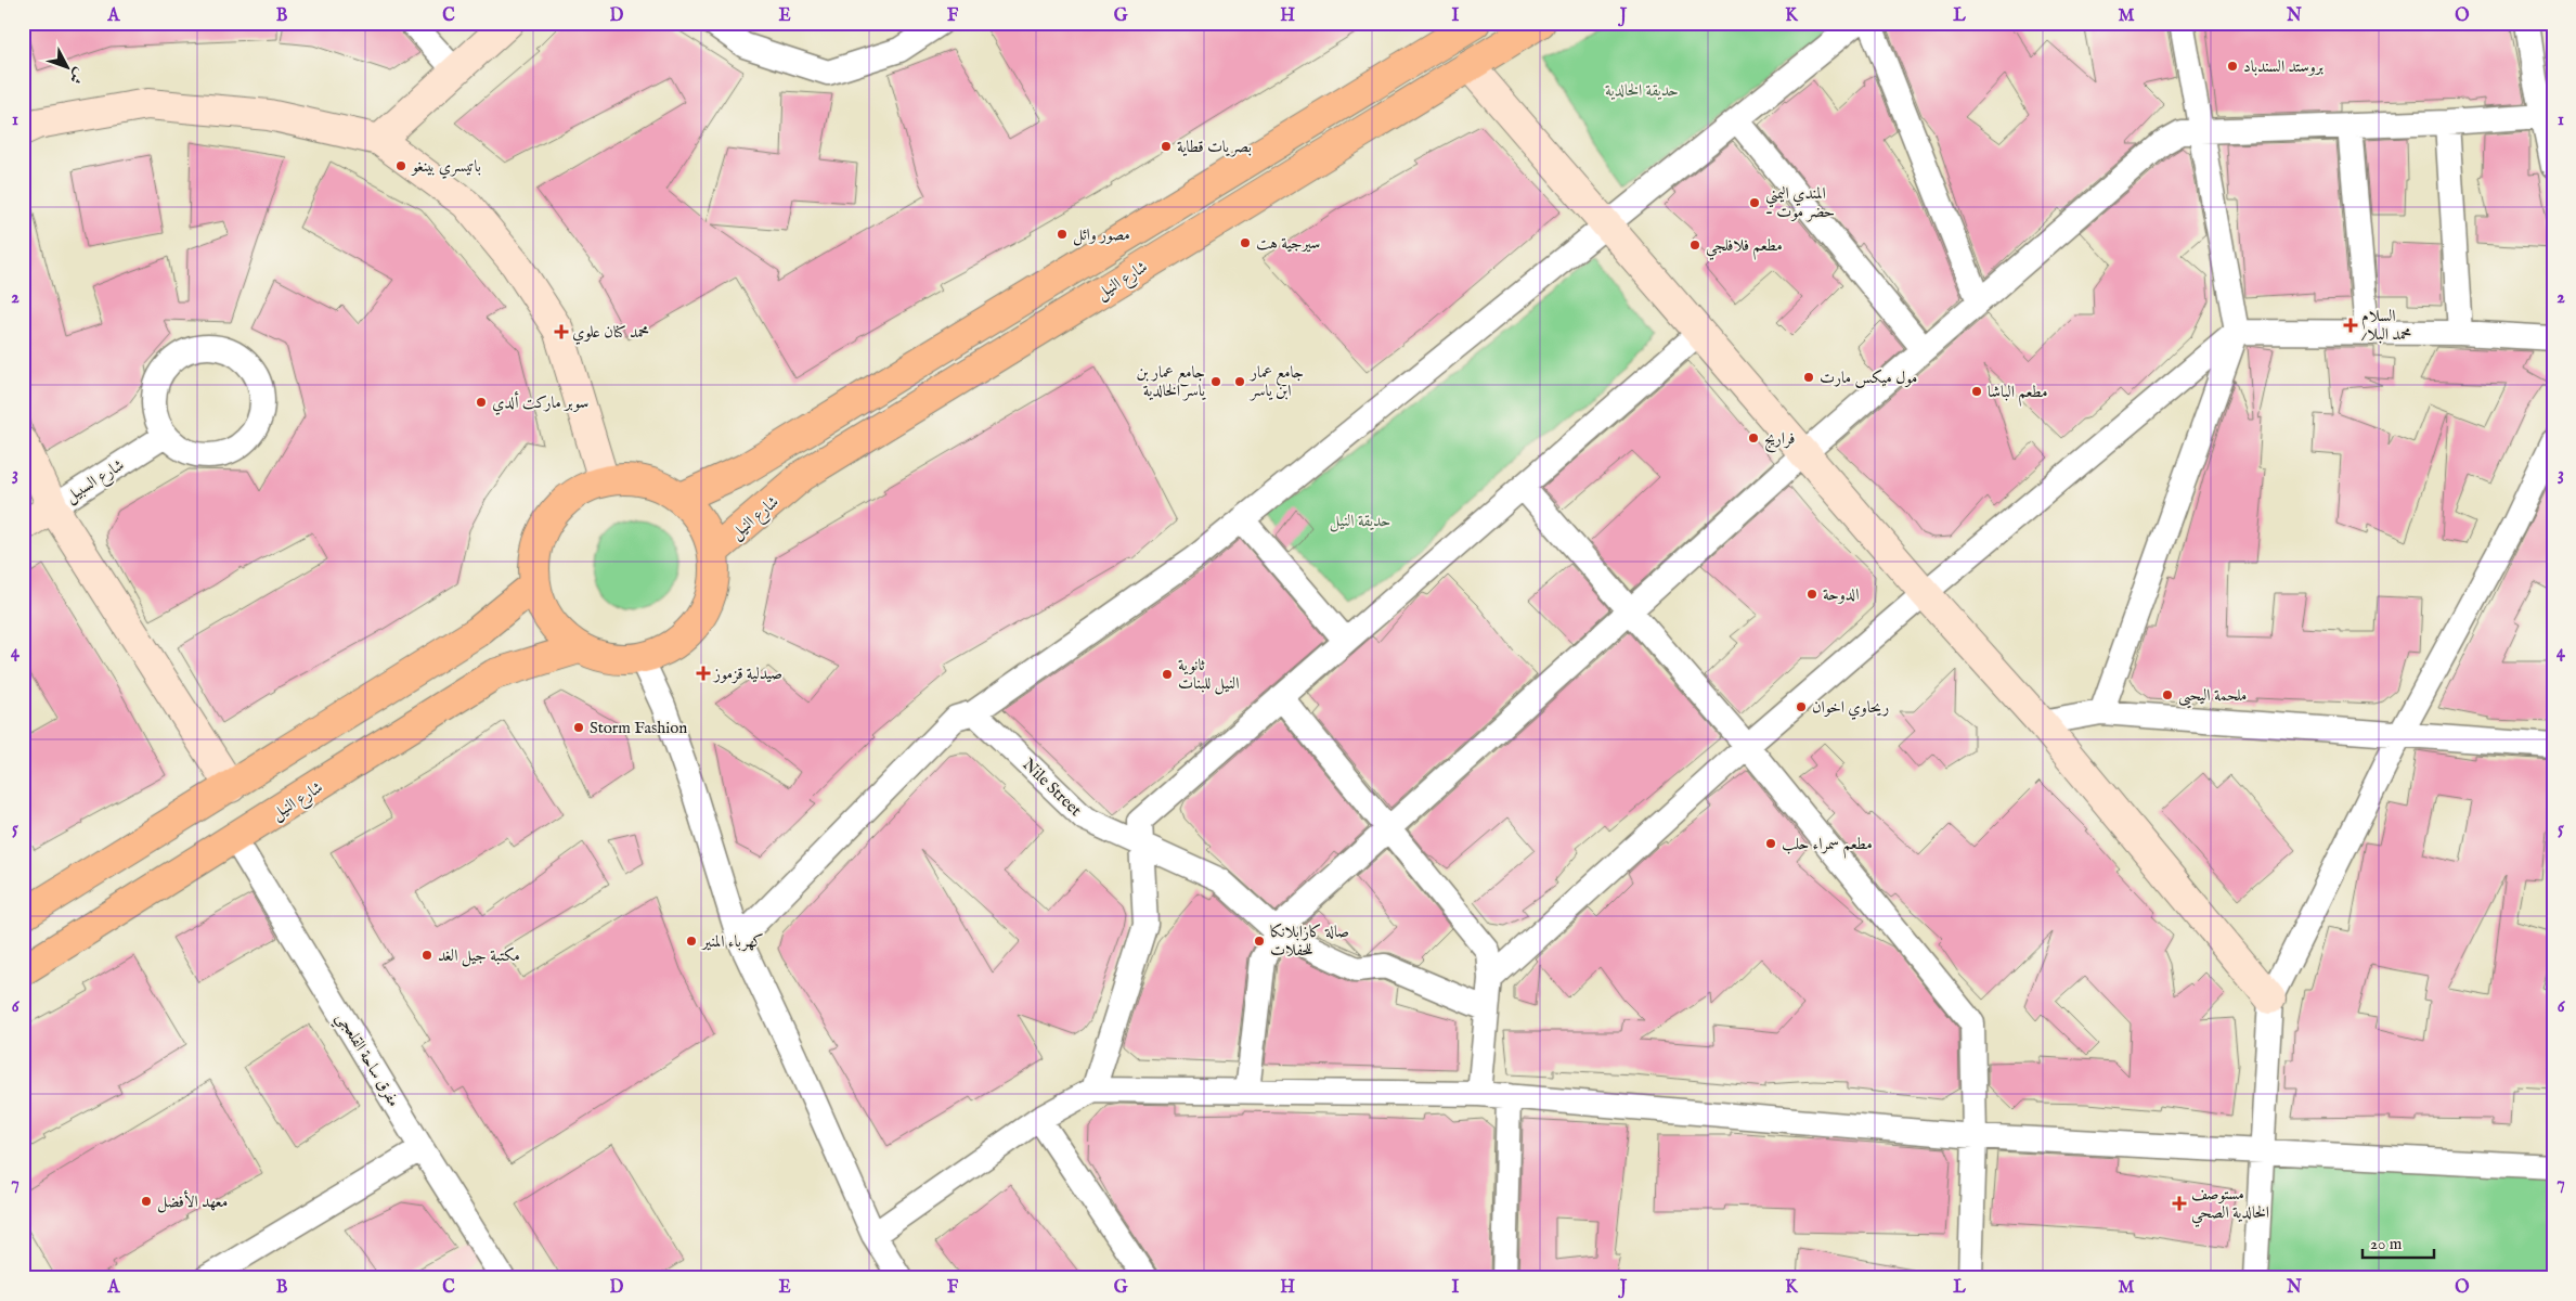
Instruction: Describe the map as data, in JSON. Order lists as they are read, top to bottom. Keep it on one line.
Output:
{"streets":{"main road":["شارع النيل"],"street":["شارع السبيل","Nile Street","مفرق ساحة القلعجي"]},"crossings":[["شارع النيل","مفرق ساحة القلعجي"]],"parks":["حديقة الخالدية","حديقة النيل"],"places":{"other":["بروستد السندباد","بصريات قطاية","باتيسري بينغو","المندي اليمني - حضر موت","مصور وائل","سيرجية هت","مطعم فلافلجي","مول ميكس مارت","جامع عمار بن ياسر الخالدية","جامع عمار ابن ياسر","مطعم الباشا","سوبر ماركت ألدي","فراريج","الدوحة","ثانوية النيل للبنات","ملحمة اليحيى","ريحاوي اخوان","Storm Fashion","مطعم سمراء حلب","كهرباء المنير","صالة كازابلانكا للحفلات","مكتبة جيل الغد","معهد الأفضل"],"health":["السلام /محمد البلا","محمد كنان علوي","صيدلية قزموز","مستوصف الخالدية الصحي"]},"scale_bar":"20 m","north":"bottom right","grid":{"columns":["A","B","C","D","E","F","G","H","I","J","K","L","M","N","O"],"rows":["1","2","3","4","5","6","7"]}}
